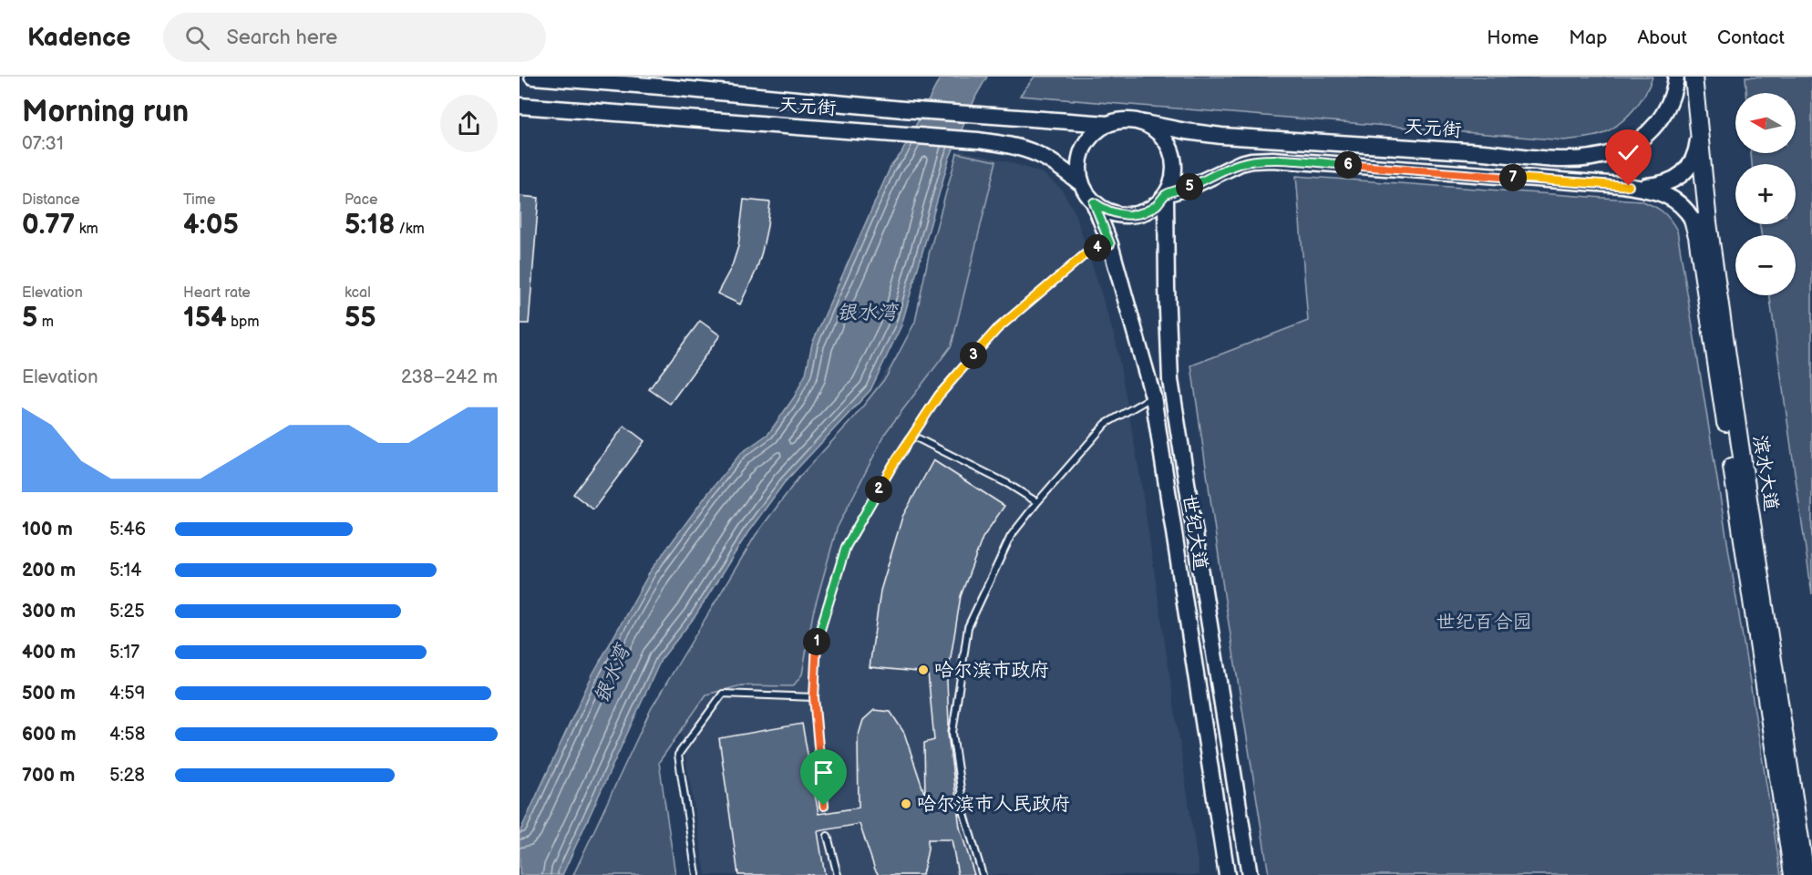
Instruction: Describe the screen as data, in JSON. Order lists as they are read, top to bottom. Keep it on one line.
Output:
{"streets":{"main road":["天元街","滨水大道","世纪大道"]},"crossings":[["天元街","世纪大道"]],"water":["银水湾"],"parks":["世纪百合园"],"places":["哈尔滨市政府","哈尔滨市人民政府"],"north":"left","page":{"header":"Kadence","search":"Search here","nav":["Home","Map","About","Contact"],"heading":["Morning run","07:31"],"map_buttons":["+","−"],"pins":["6","7","5","4","3","2","1"],"stats":[["Distance","0.77 km"],["Time","4:05"],["Pace","5:18 /km"],["Elevation","5 m"],["Heart rate","154 bpm"],["kcal","55"]],"chart":["Elevation","238–242 m"],"list":[{"name":"100 m","note":"5:46"},{"name":"200 m","note":"5:14"},{"name":"300 m","note":"5:25"},{"name":"400 m","note":"5:17"},{"name":"500 m","note":"4:59"},{"name":"600 m","note":"4:58"},{"name":"700 m","note":"5:28"}]}}
